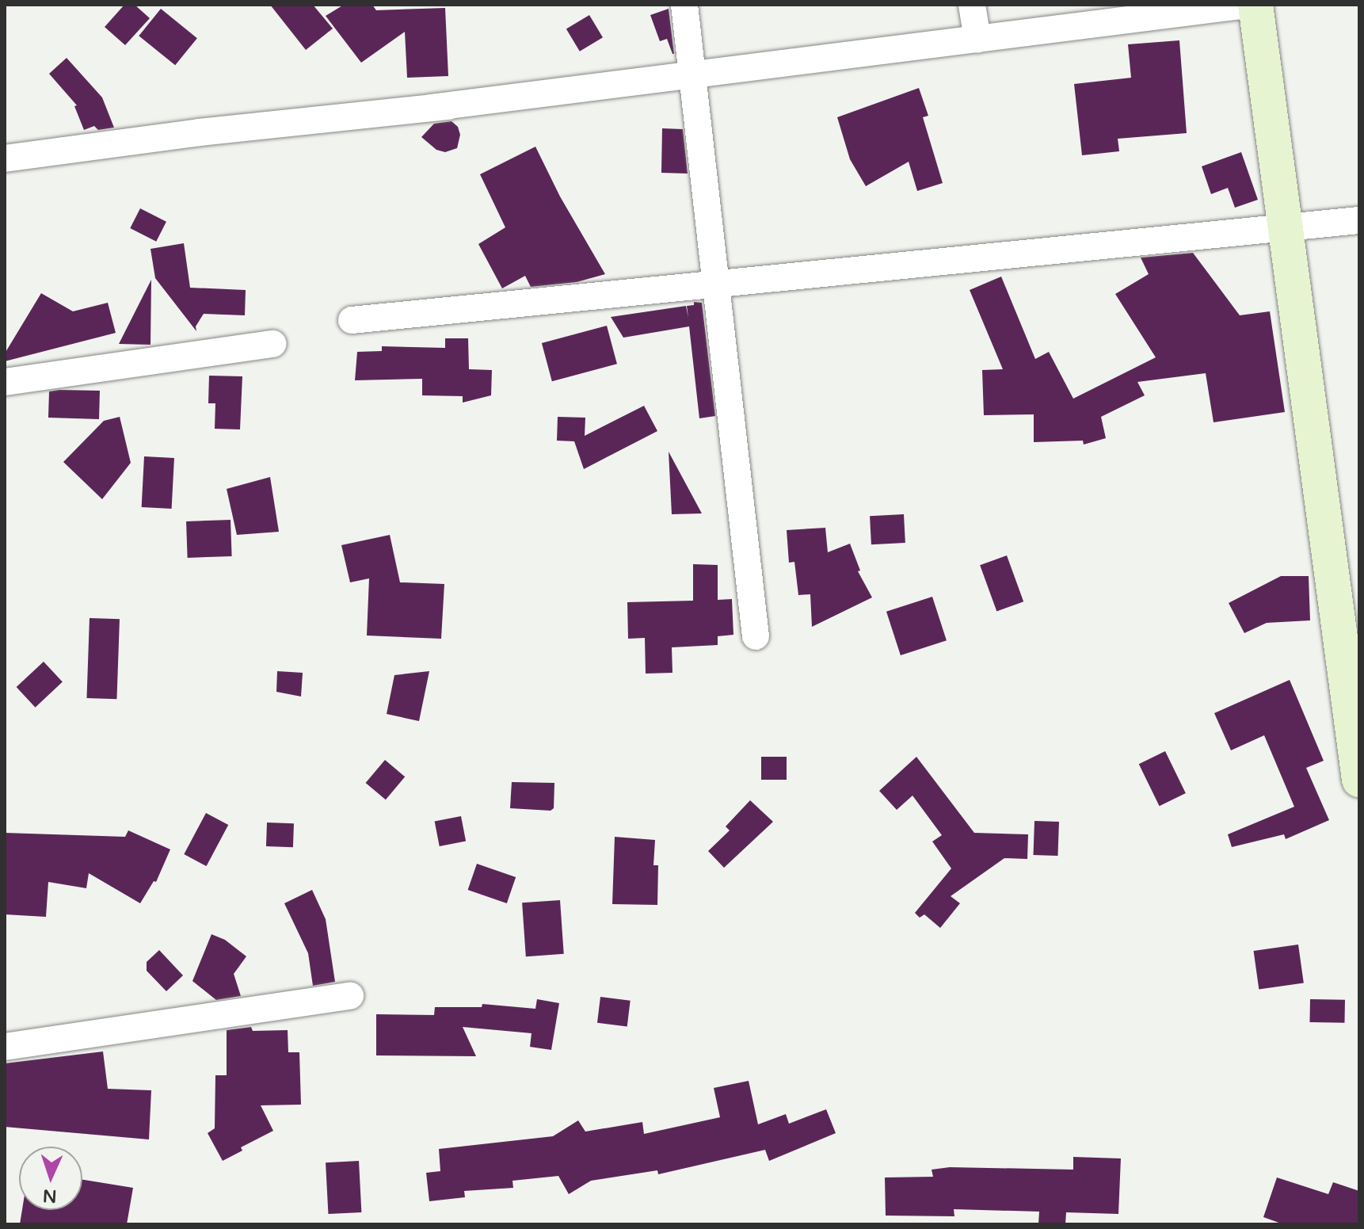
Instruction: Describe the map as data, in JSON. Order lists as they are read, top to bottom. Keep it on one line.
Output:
{"north":"bottom"}
